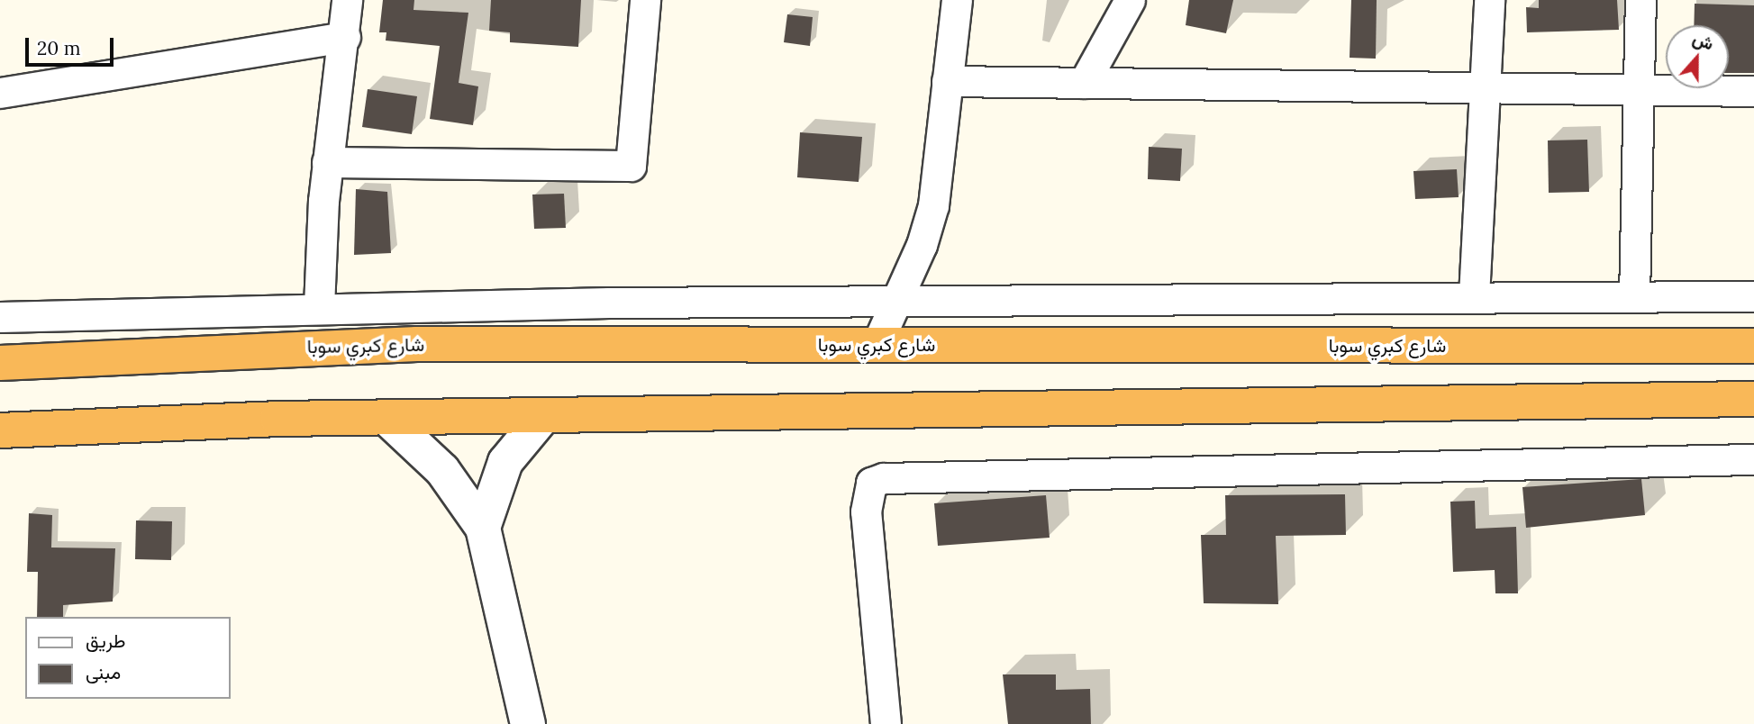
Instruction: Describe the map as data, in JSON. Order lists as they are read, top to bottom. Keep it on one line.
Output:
{"streets":{"highway":["شارع كبري سوبا"]},"legend":["طريق","مبنى"],"scale_bar":"20 m","north":"top"}
